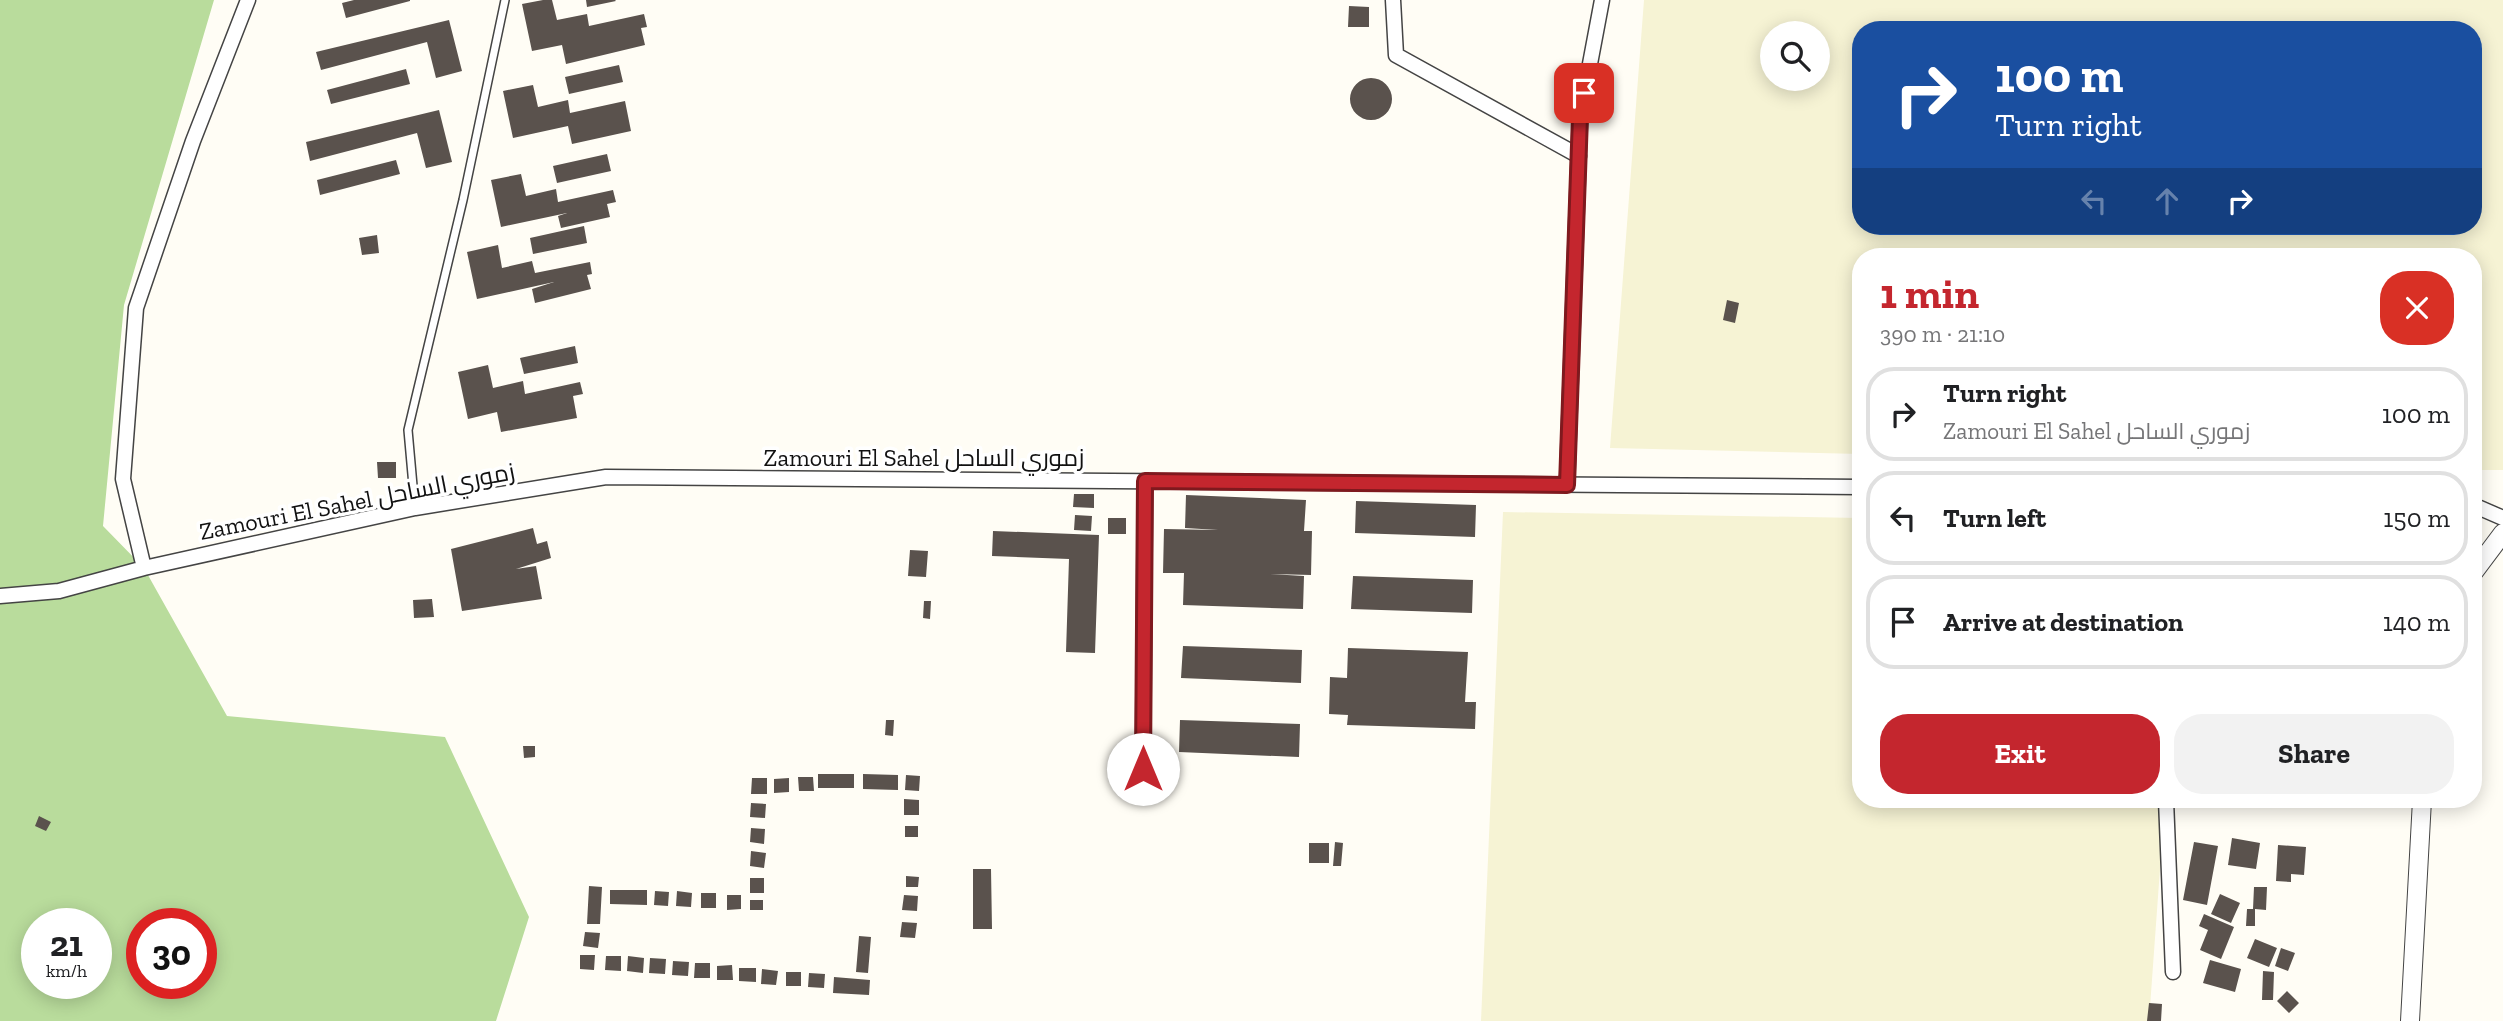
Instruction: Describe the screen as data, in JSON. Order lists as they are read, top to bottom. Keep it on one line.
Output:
{"streets":{"street":["Zamouri El Sahel زموري الساحل"]},"page":{"turn":["100 m","Turn right"],"heading":["1 min","390 m · 21:10"],"list":[{"name":"Turn right","note":"Zamouri El Sahel زموري الساحل","value":"100 m"},{"name":"Turn left","value":"150 m"},{"name":"Arrive at destination","value":"140 m"}],"buttons":["Exit","Share"],"speed":"21 km/h","limit":"30"}}
